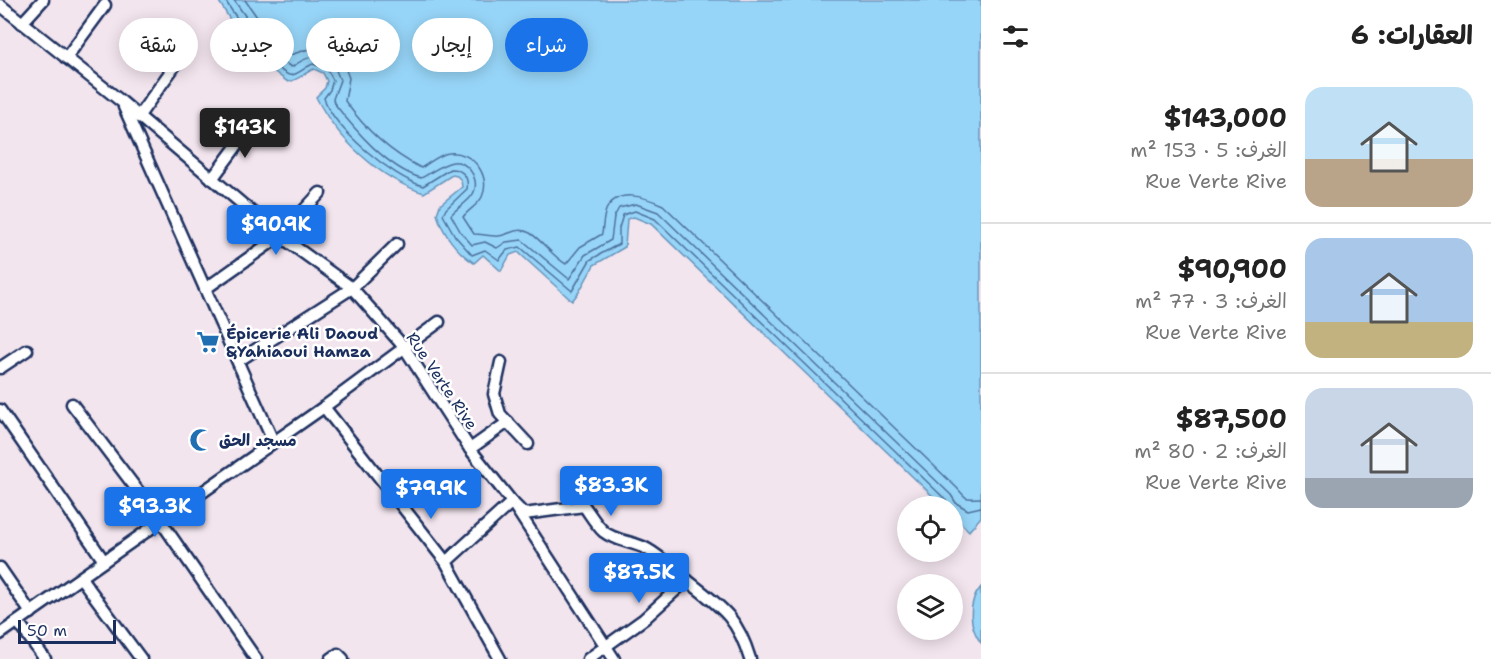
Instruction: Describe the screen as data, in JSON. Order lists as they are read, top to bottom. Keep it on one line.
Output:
{"streets":{"street":["Rue Verte Rive"]},"places":{"supermarket":["Épicerie Ali Daoud &Yahiaoui Hamza"],"mosque":["مسجد الحق"]},"scale_bar":"50 m","page":{"heading":"العقارات: 6","chip":["شراء","إيجار","تصفية","جديد","شقة"],"list":[{"name":"$143,000","note":"الغرف: 5 · 153 m² · Rue Verte Rive"},{"name":"$90,900","note":"الغرف: 3 · 77 m² · Rue Verte Rive"},{"name":"$87,500","note":"الغرف: 2 · 80 m² · Rue Verte Rive"}],"price":["$143K","$90.9K","$83.3K","$79.9K","$93.3K","$87.5K"],"scale":"50 m"}}
